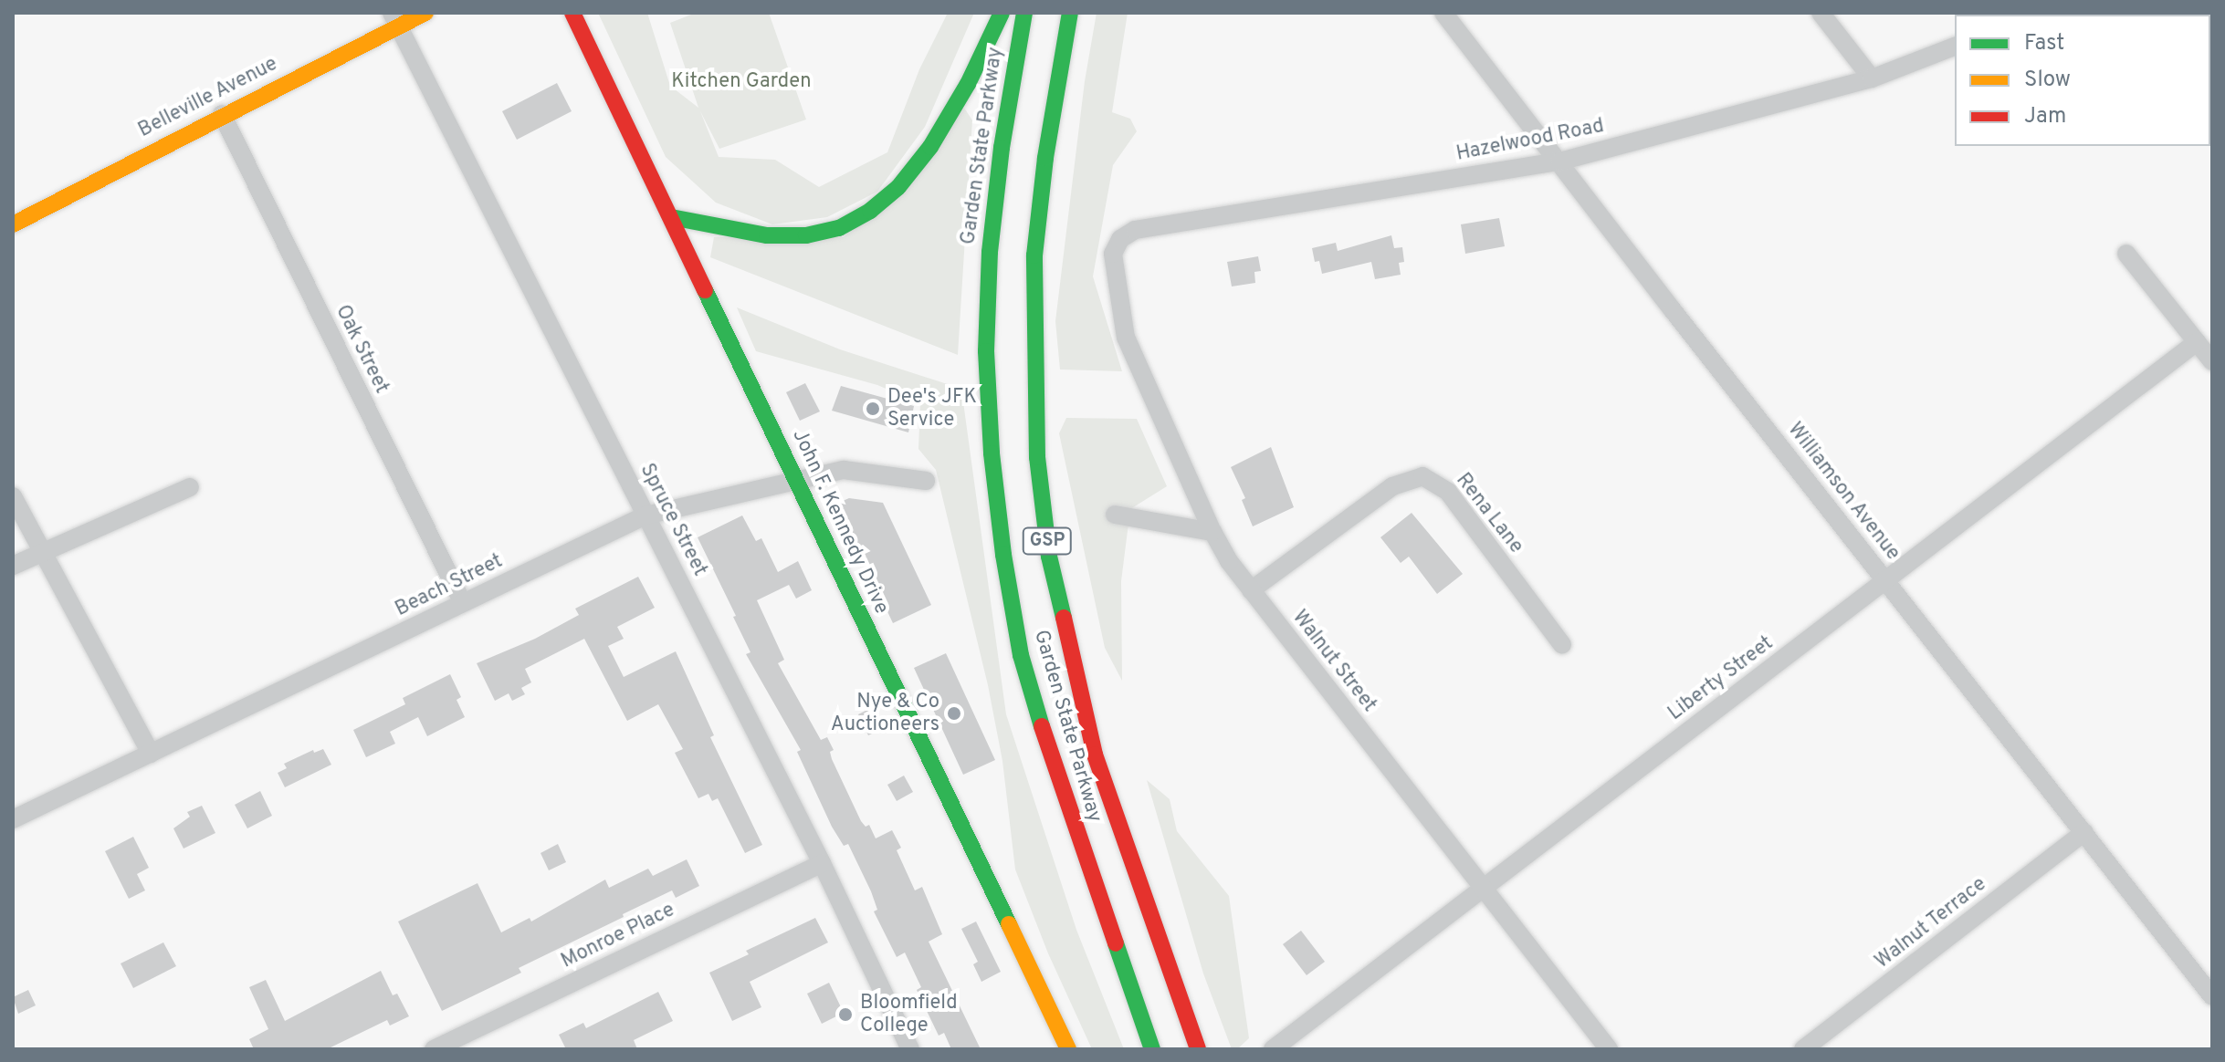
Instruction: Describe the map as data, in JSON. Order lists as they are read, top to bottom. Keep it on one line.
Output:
{"streets":{"main road":["Belleville Avenue","Garden State Parkway","John F. Kennedy Drive","GSP"],"street":["Hazelwood Road","Oak Street","Williamson Avenue","Rena Lane","Spruce Street","Beach Street","Walnut Street","Liberty Street","Walnut Terrace","Monroe Place"]},"crossings":[["Belleville Avenue","Oak Street"],["Belleville Avenue","Spruce Street"],["Hazelwood Road","Williamson Avenue"],["Hazelwood Road","Walnut Street"],["Oak Street","Beach Street"],["Williamson Avenue","Liberty Street"],["Williamson Avenue","Walnut Terrace"],["Rena Lane","Walnut Street"],["Spruce Street","Beach Street"],["Spruce Street","Monroe Place"],["John F. Kennedy Drive","Beach Street"],["Walnut Street","Liberty Street"]],"parks":["Kitchen Garden"],"places":["Dee's JFK Service","Nye & Co Auctioneers","Bloomfield College"],"legend":["Fast","Slow","Jam"]}
